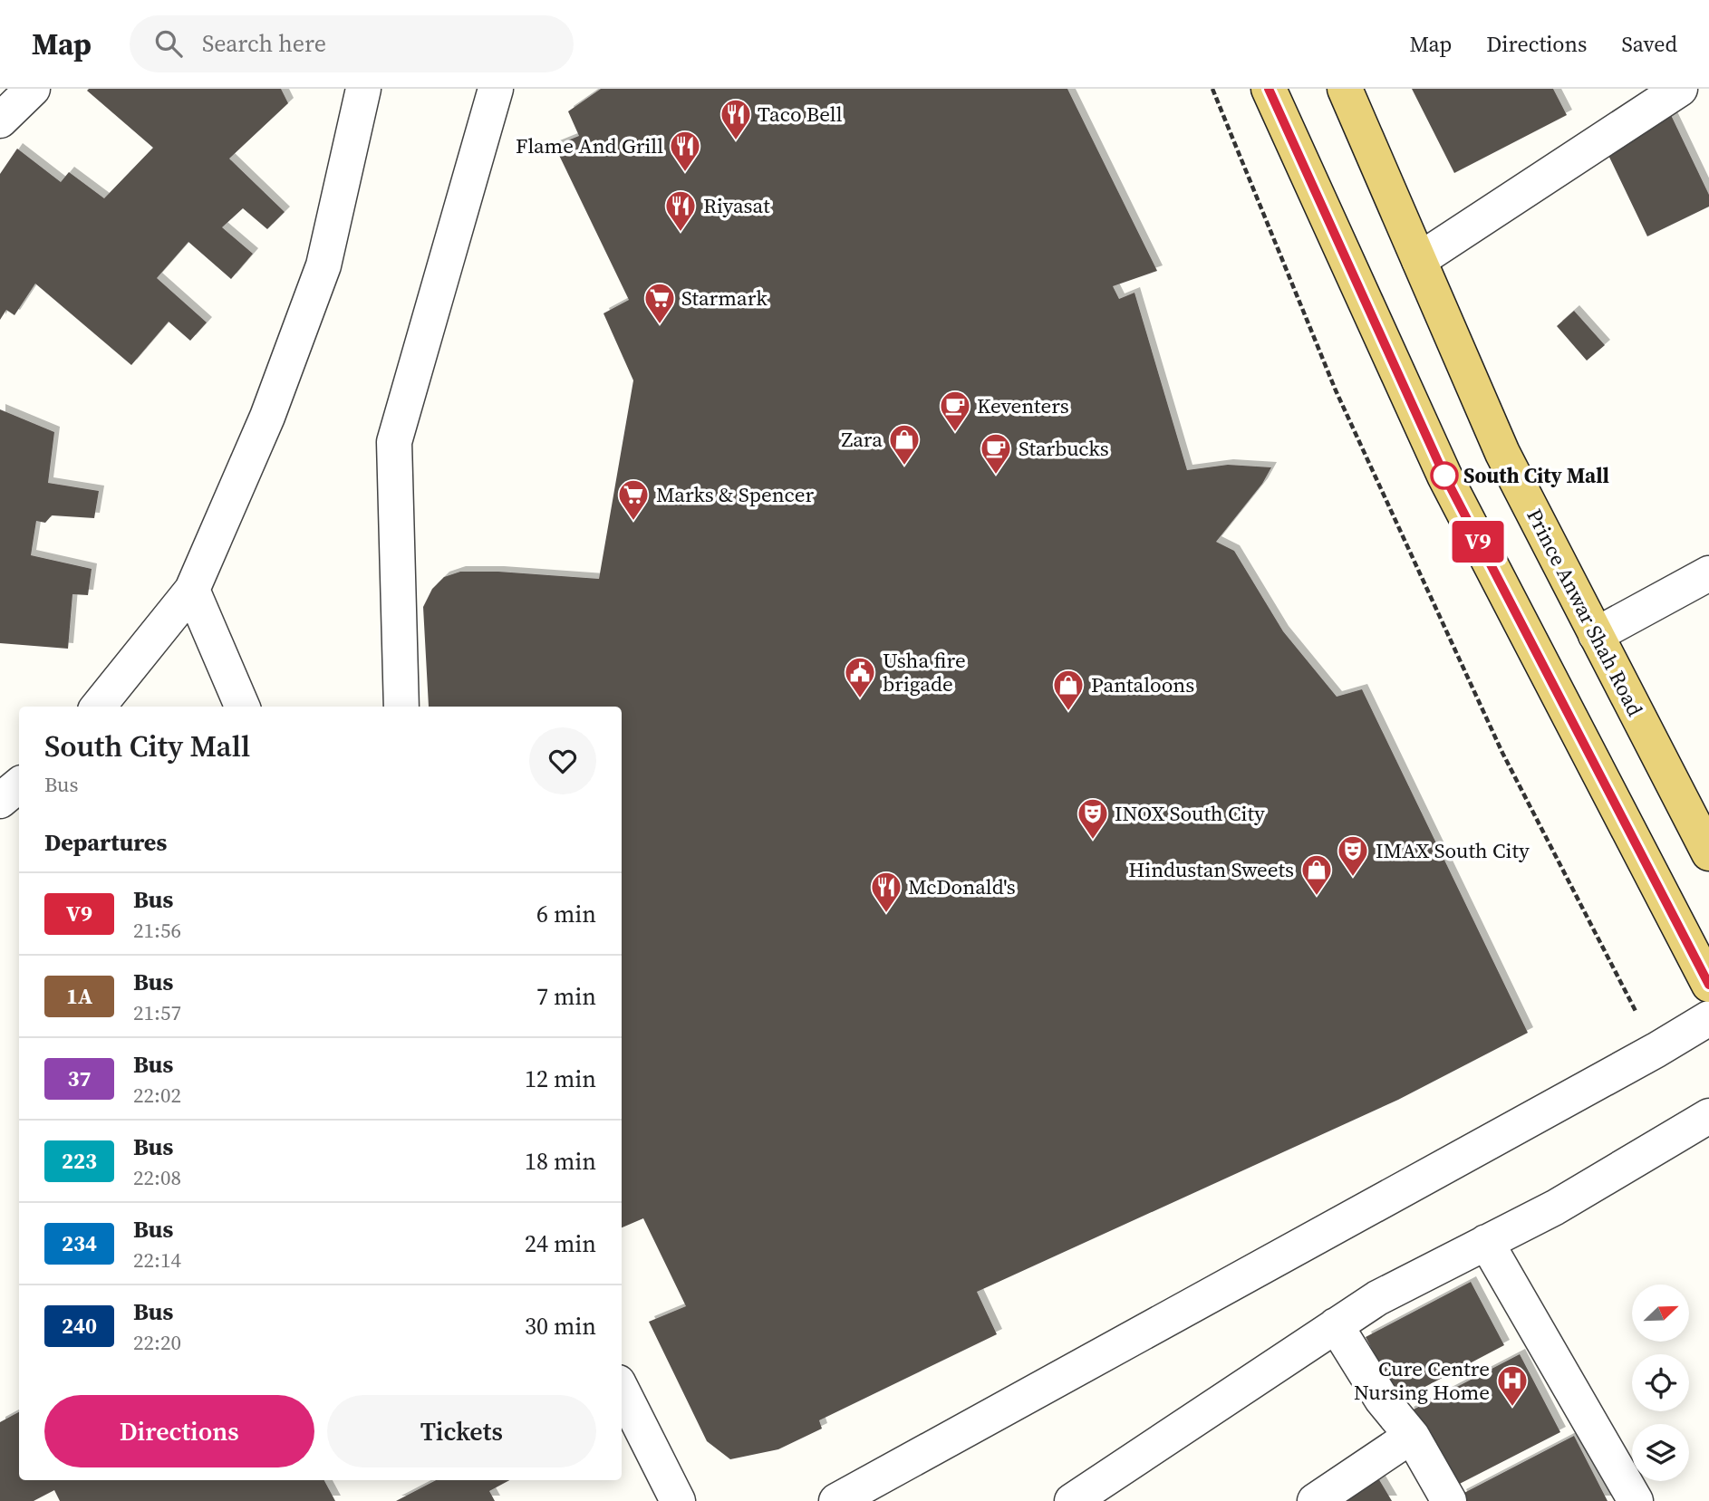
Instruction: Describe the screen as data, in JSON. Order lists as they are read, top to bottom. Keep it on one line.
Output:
{"streets":{"main road":["Prince Anwar Shah Road"]},"places":{"restaurant":["Taco Bell","Flame And Grill","Riyasat","McDonald's"],"supermarket":["Starmark","Marks & Spencer"],"cafe":["Keventers","Starbucks"],"shop":["Zara","Pantaloons","Hindustan Sweets"],"other":["South City Mall"],"public building":["Usha fire brigade"],"theatre":["INOX South City","IMAX South City"],"hospital":["Cure Centre Nursing Home"]},"lines":["bus line V9"],"north":"top right","page":{"header":"Map","search":"Search here","nav":["Map","Directions","Saved"],"on_map":"V9","heading":[["South City Mall","Bus"],"Departures"],"list":[{"mark":"V9","name":"Bus","note":"21:56","value":"6 min"},{"mark":"1A","name":"Bus","note":"21:57","value":"7 min"},{"mark":"37","name":"Bus","note":"22:02","value":"12 min"},{"mark":"223","name":"Bus","note":"22:08","value":"18 min"},{"mark":"234","name":"Bus","note":"22:14","value":"24 min"},{"mark":"240","name":"Bus","note":"22:20","value":"30 min"}],"buttons":["Directions","Tickets"]}}
